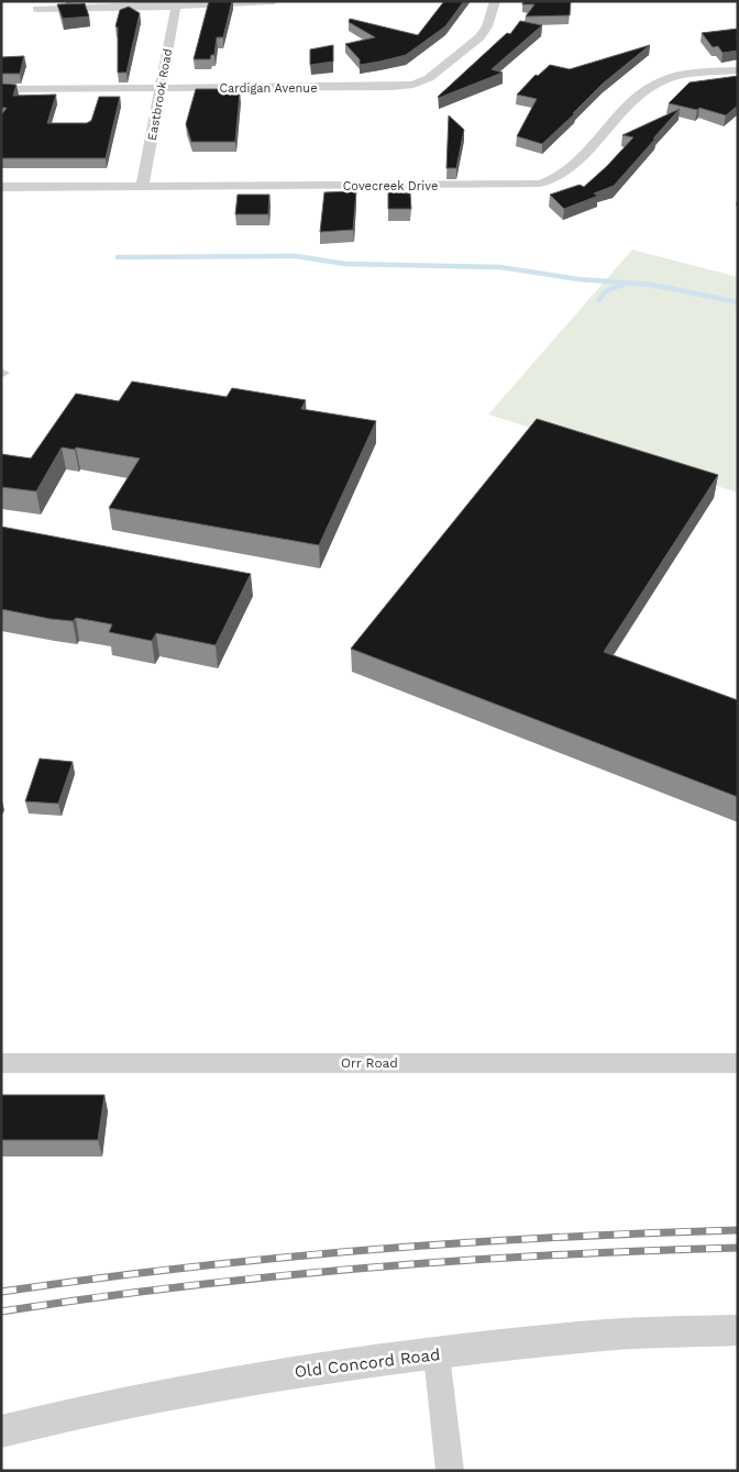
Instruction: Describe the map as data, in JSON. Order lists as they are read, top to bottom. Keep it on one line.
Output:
{"streets":{"street":["Cardigan Avenue","Eastbrook Road","Covecreek Drive","Orr Road","Old Concord Road"]},"crossings":[["Cardigan Avenue","Eastbrook Road"],["Eastbrook Road","Covecreek Drive"]]}
